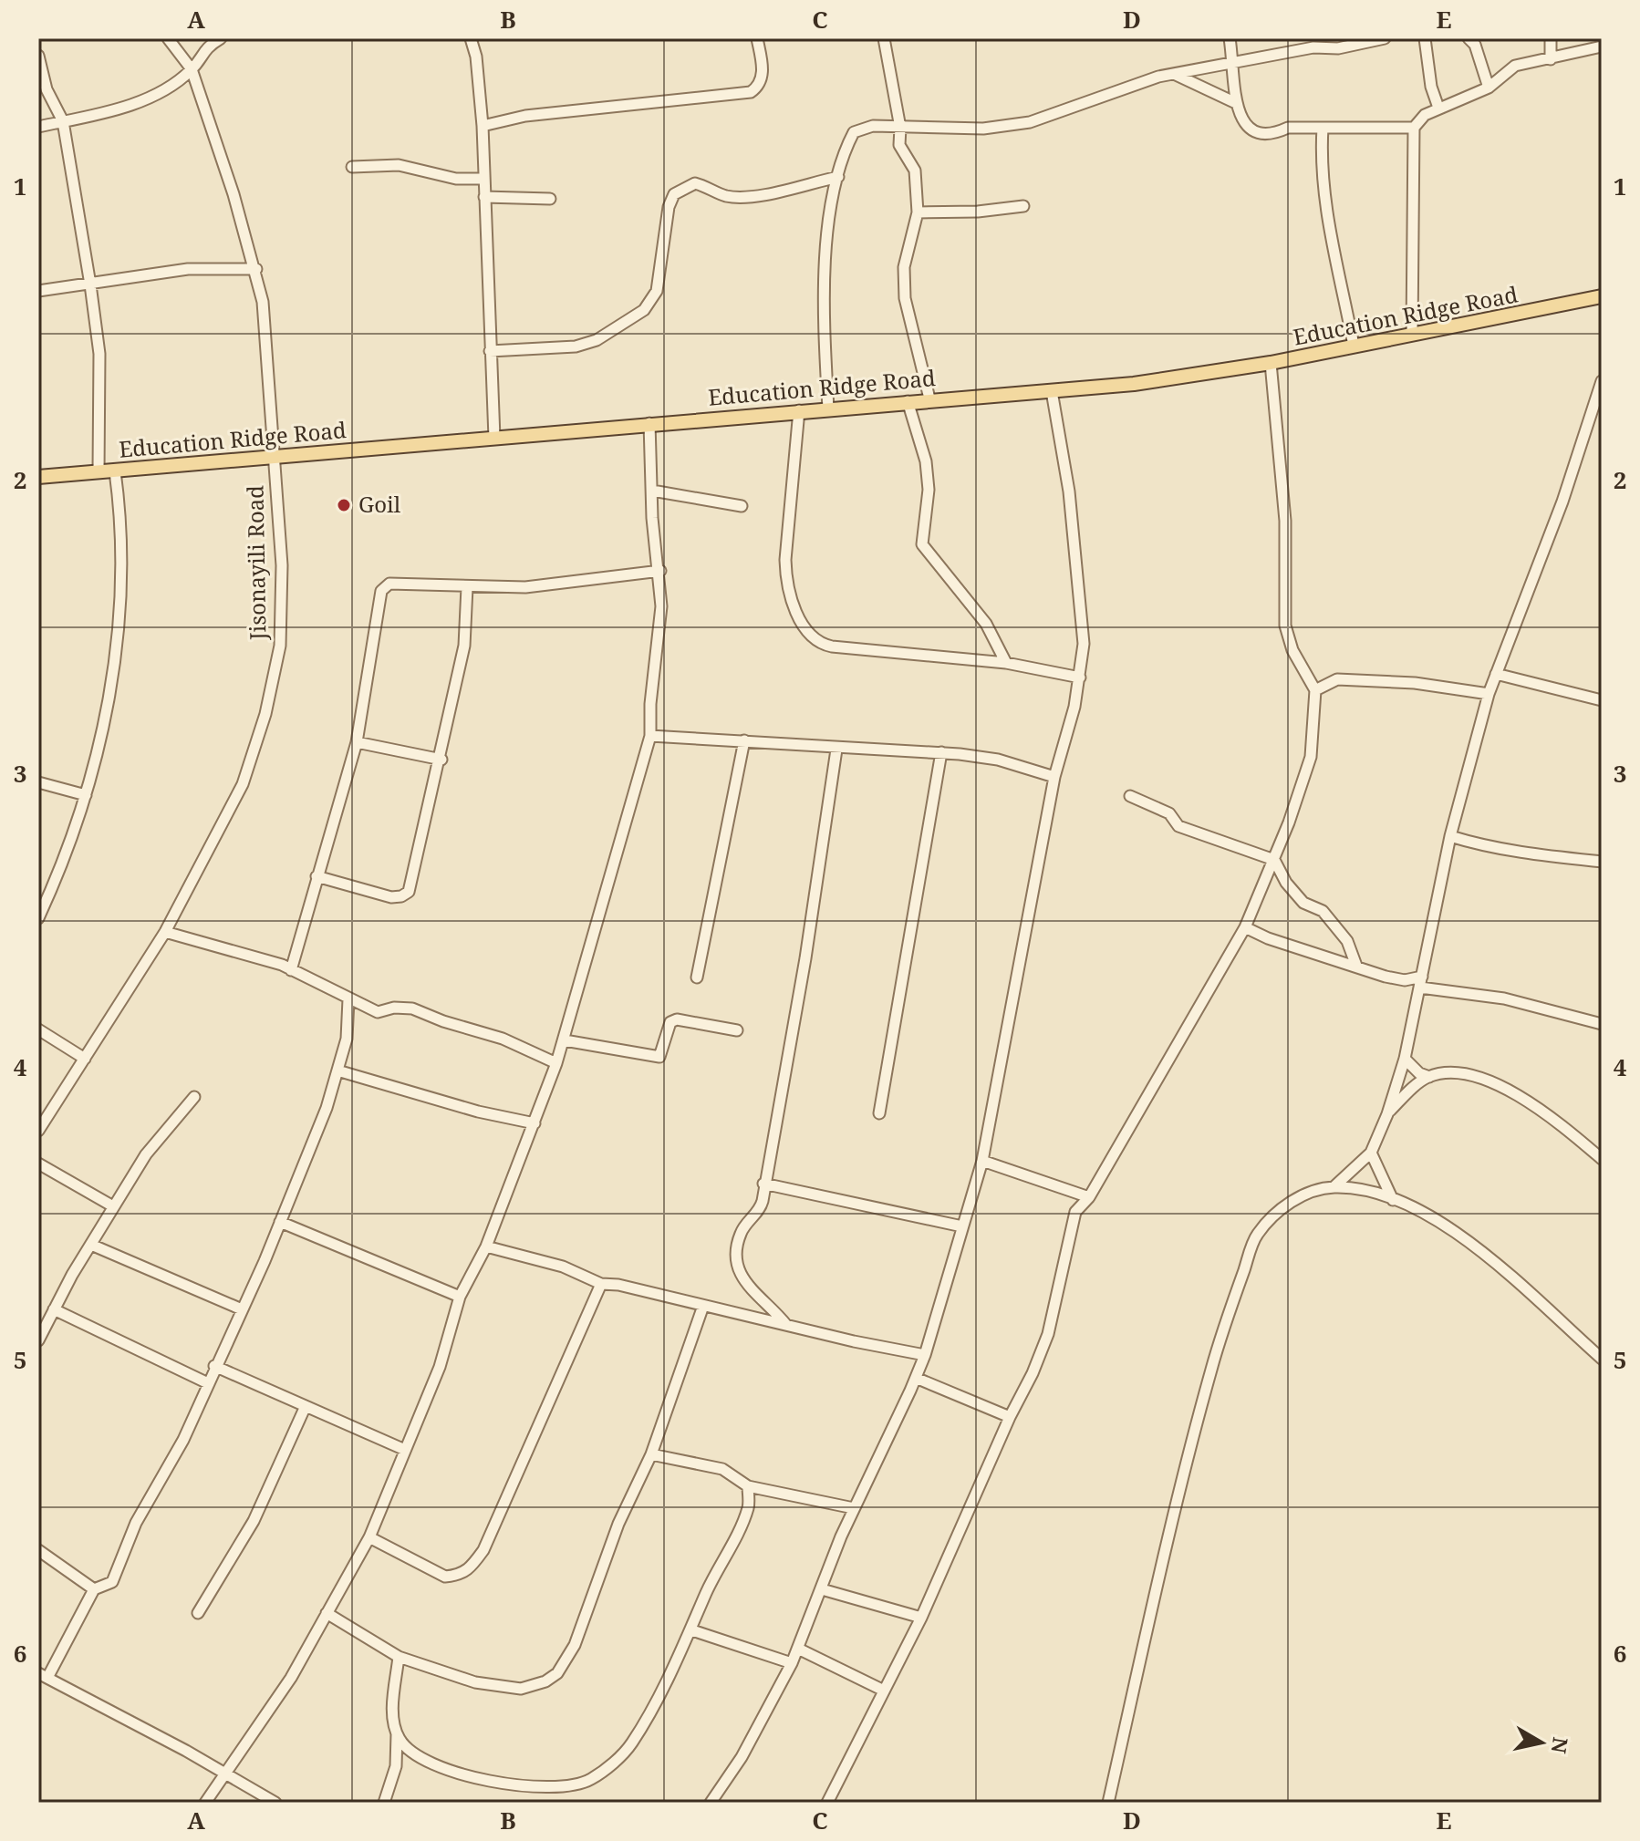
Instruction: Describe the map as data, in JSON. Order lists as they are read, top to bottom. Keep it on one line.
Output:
{"streets":{"main road":["Education Ridge Road"],"street":["Jisonayili Road"]},"crossings":[["Education Ridge Road","Jisonayili Road"]],"places":["Goil"],"north":"right","grid":{"columns":["A","B","C","D","E"],"rows":["1","2","3","4","5","6"]}}
